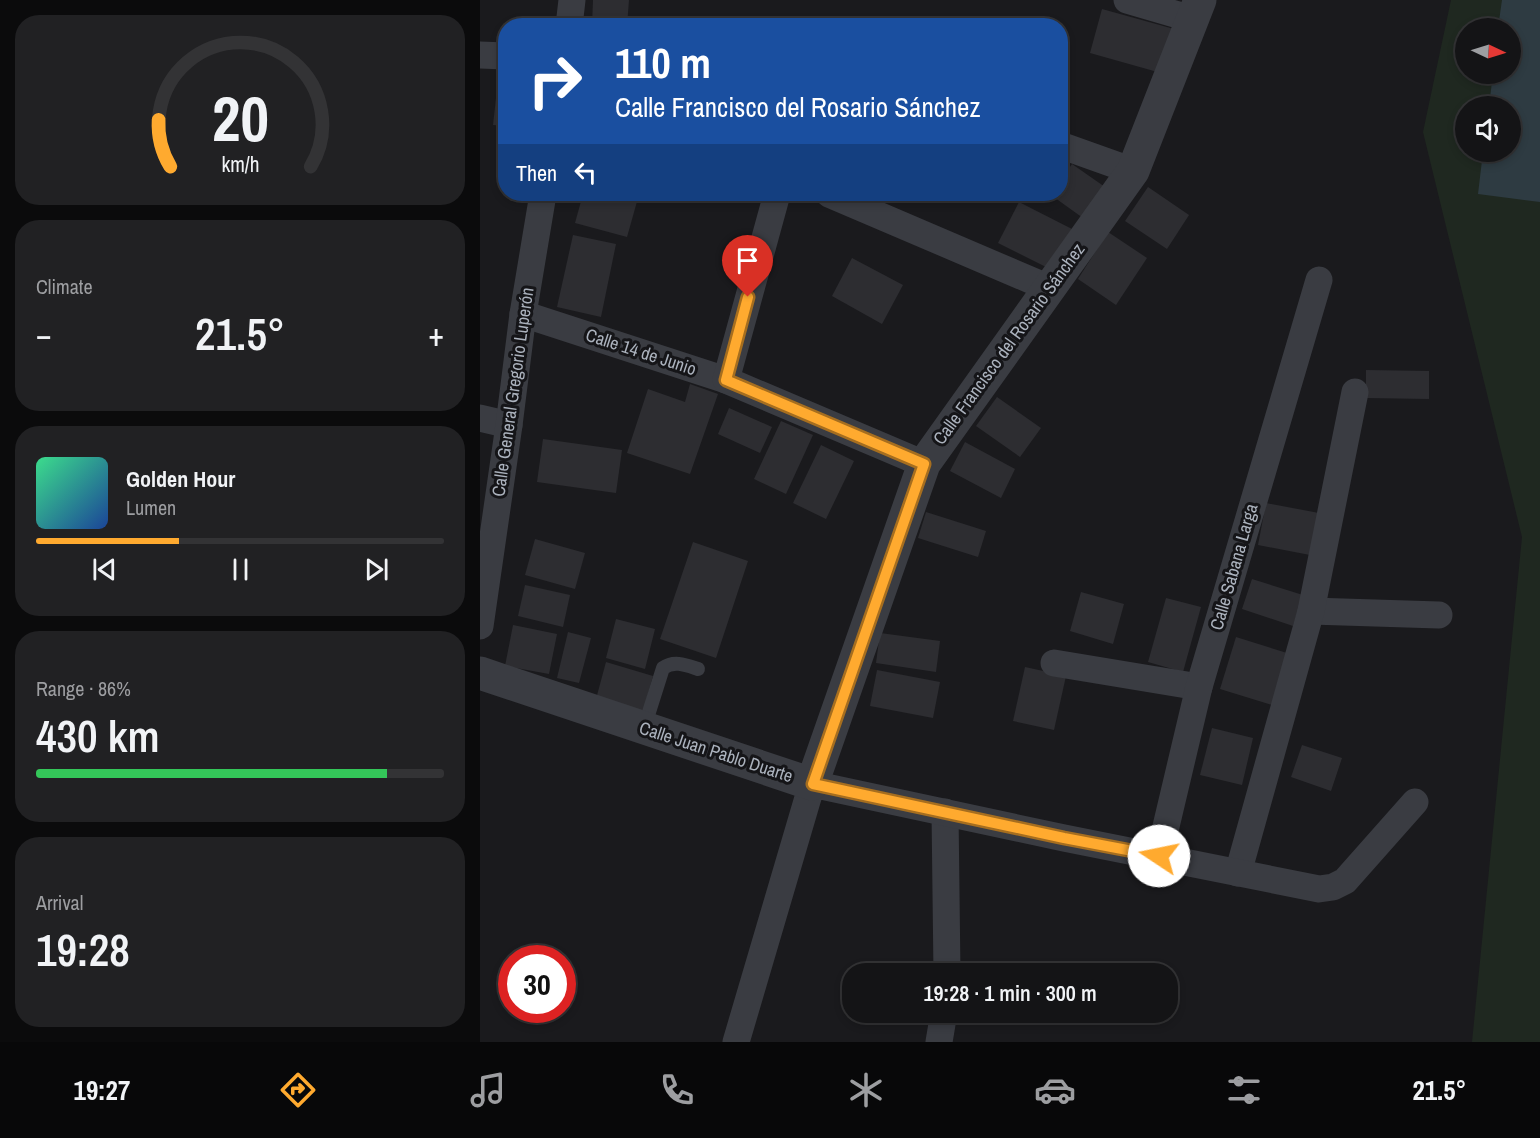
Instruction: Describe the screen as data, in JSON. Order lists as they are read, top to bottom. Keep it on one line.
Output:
{"streets":{"street":["Calle Francisco del Rosario Sánchez","Calle 14 de Junio","Calle General Gregorio Luperón","Calle Sabana Larga","Calle Juan Pablo Duarte"]},"crossings":[["Calle Francisco del Rosario Sánchez","Calle 14 de Junio"],["Calle Francisco del Rosario Sánchez","Calle Juan Pablo Duarte"],["Calle 14 de Junio","Calle General Gregorio Luperón"],["Calle Sabana Larga","Calle Juan Pablo Duarte"]],"north":"right","page":{"turn":["110 m","Calle Francisco del Rosario Sánchez"],"then":"Then","tile":["Climate",["Range · 86%","430 km"],["Arrival","19:28"]],"heat":["−","21.5°","+"],"song":["Golden Hour","Lumen"],"limit":"30","trip":"19:28 · 1 min · 300 m","tabs":["19:27","21.5°"],"gauge":["20","km/h"]}}
